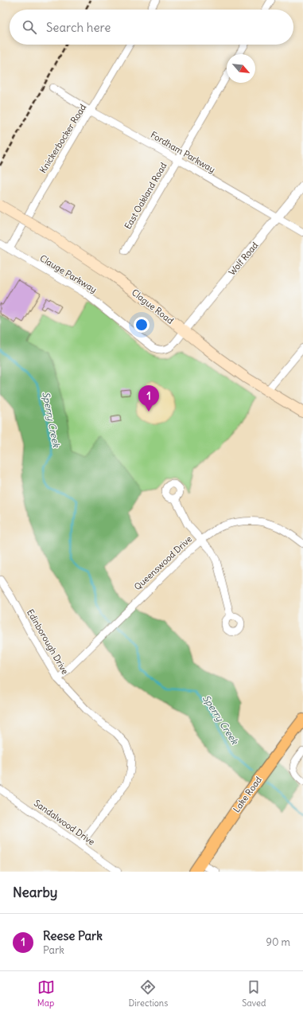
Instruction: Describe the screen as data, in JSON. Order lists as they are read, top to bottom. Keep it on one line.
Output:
{"streets":{"main road":["Clague Road","Lake Road"],"street":["Knickerbocker Road","Fordham Parkway","East Oakland Road","Wolf Road","Clauge Parkway","Queenswood Drive","Edinborough Drive","Sandalwood Drive"]},"crossings":[["Knickerbocker Road","Fordham Parkway"],["Knickerbocker Road","Clauge Parkway"],["Fordham Parkway","East Oakland Road"],["Fordham Parkway","Wolf Road"],["Wolf Road","Clauge Parkway"],["Wolf Road","Clague Road"],["Clauge Parkway","Clague Road"],["Queenswood Drive","Edinborough Drive"],["Edinborough Drive","Sandalwood Drive"]],"water":["Sperry Creek"],"north":"bottom right","page":{"search":"Search here","pins":"1","heading":"Nearby","list":[{"mark":"1","name":"Reese Park","note":"Park","value":"90 m"}],"nav":["Map","Directions","Saved"]}}
